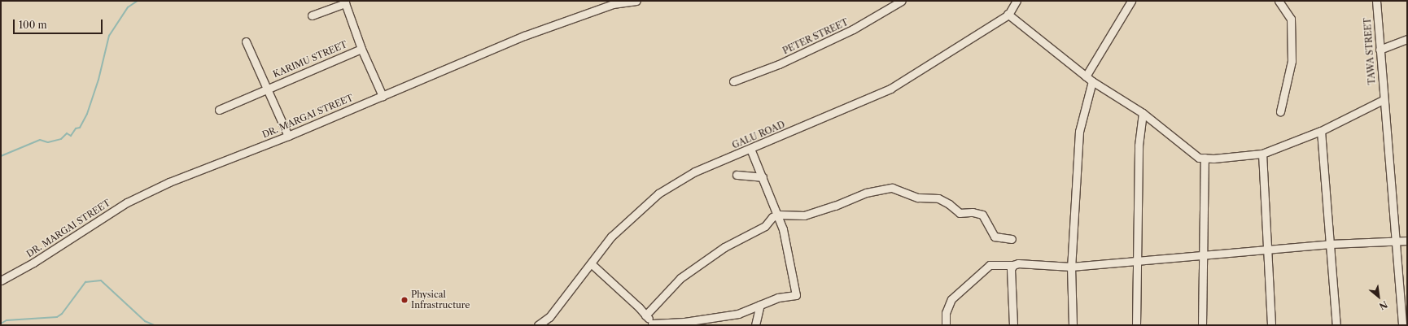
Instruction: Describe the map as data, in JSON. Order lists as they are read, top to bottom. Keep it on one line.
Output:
{"streets":{"street":["PETER STREET","TAWA STREET","KARIMU STREET","DR. MARGAI STREET","GALU ROAD"]},"crossings":[["KARIMU STREET","DR. MARGAI STREET"]],"places":["Physical Infrastructure"],"scale_bar":"100 m","north":"bottom right"}
